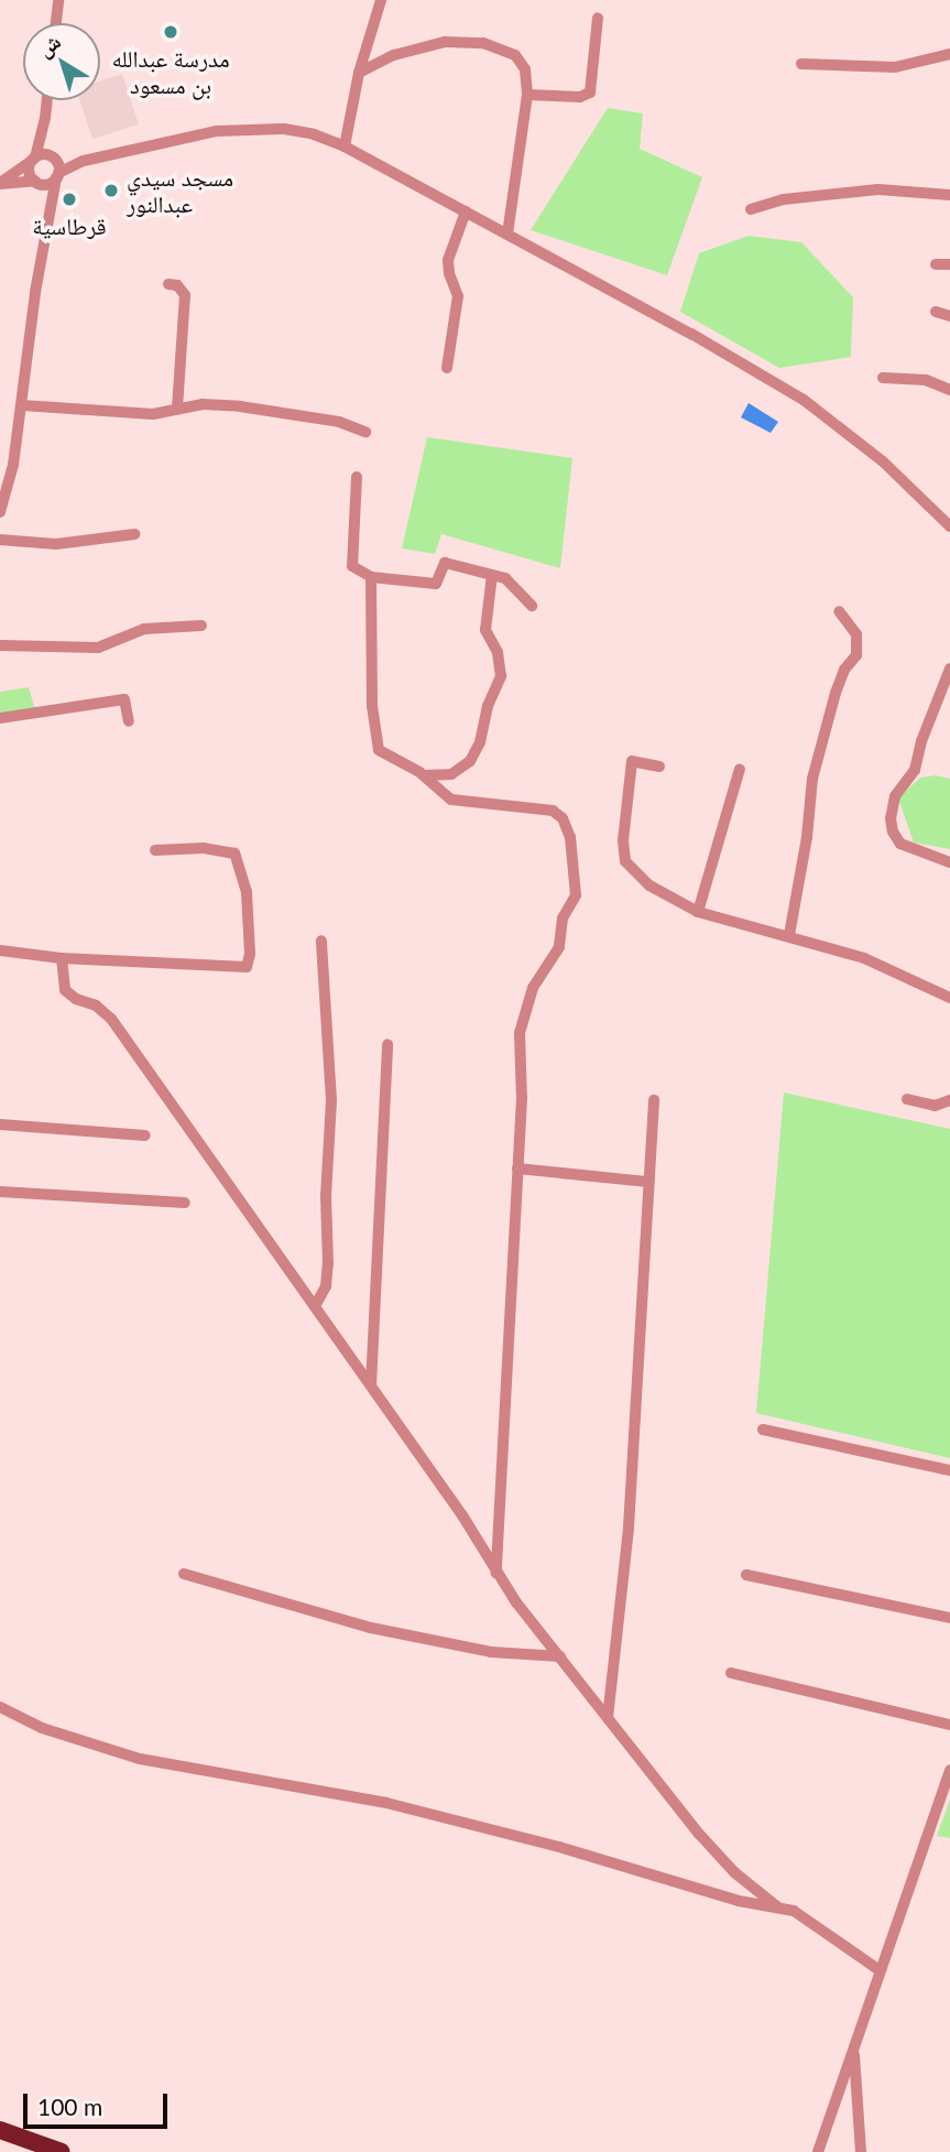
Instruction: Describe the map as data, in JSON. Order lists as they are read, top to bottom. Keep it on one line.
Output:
{"places":["مدرسة عبدالله بن مسعود","مسجد سيدي عبدالنور","قرطاسية"],"scale_bar":"100 m","north":"top left"}
